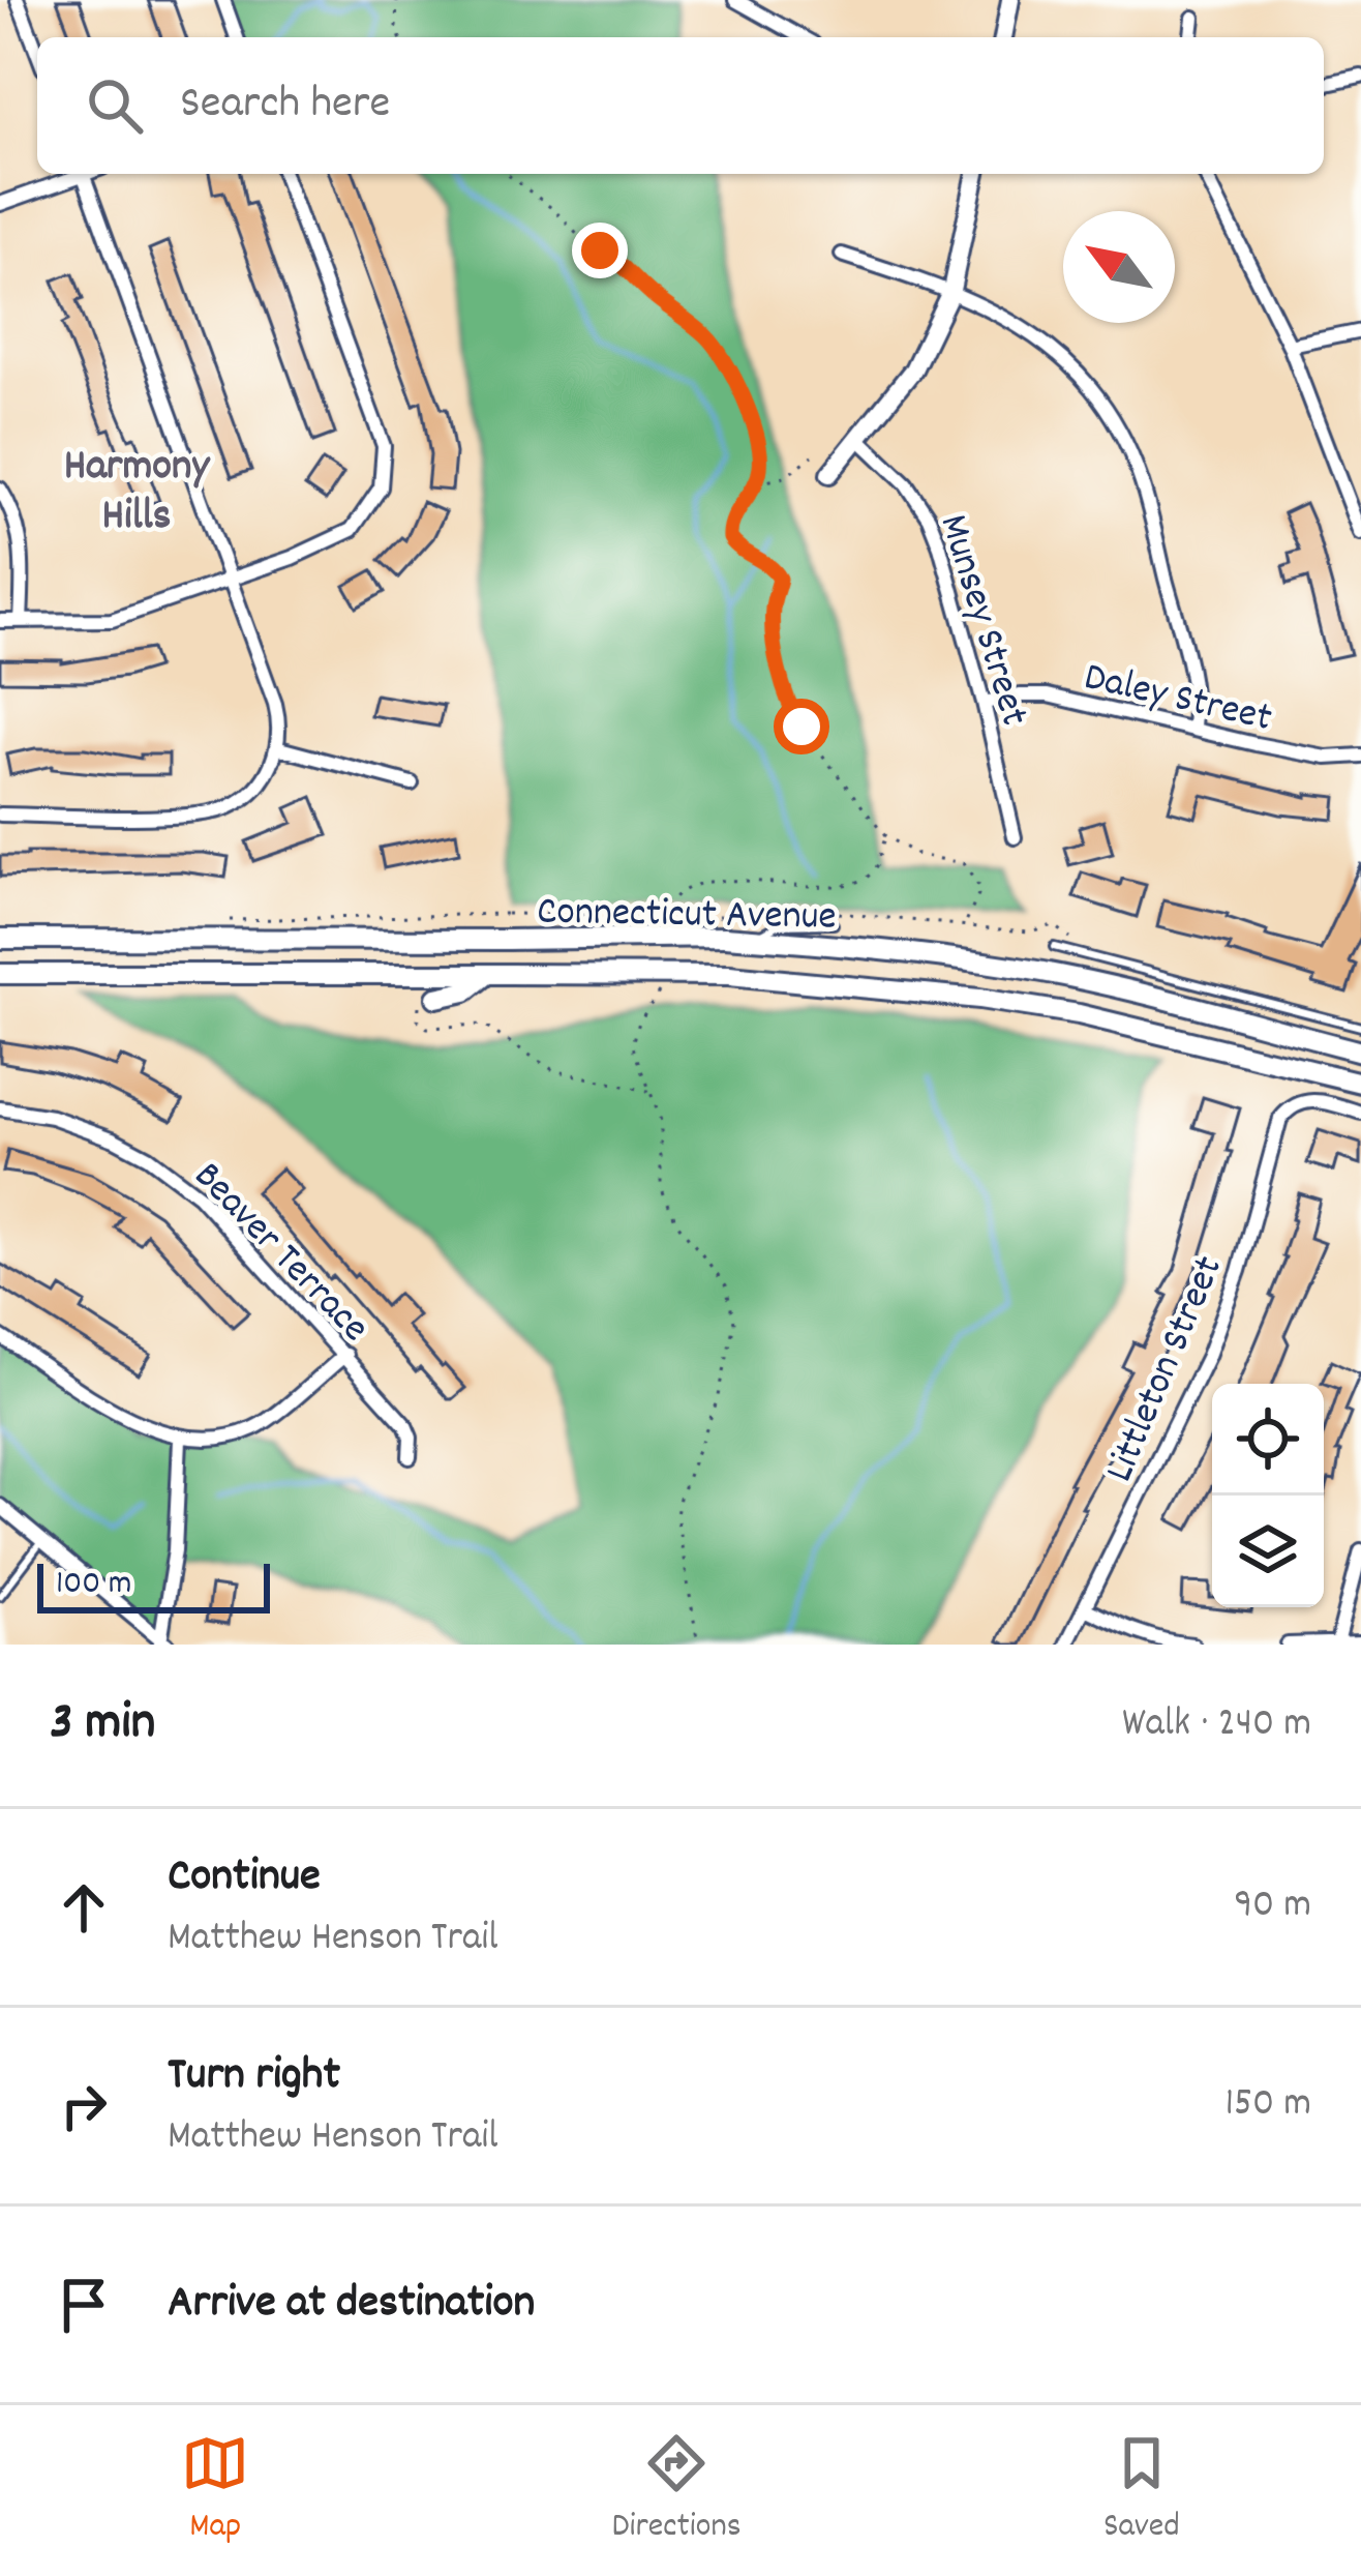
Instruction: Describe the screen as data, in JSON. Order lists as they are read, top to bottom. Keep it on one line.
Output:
{"streets":{"main road":["Connecticut Avenue"],"street":["Munsey Street","Daley Street","Beaver Terrace","Littleton Street"]},"crossings":[["Munsey Street","Daley Street"]],"districts":["Harmony Hills"],"scale_bar":"100 m","north":"top left","page":{"search":"Search here","scale":"100 m","heading":["3 min","Walk · 240 m"],"list":[["Continue","Matthew Henson Trail","90 m"],["Turn right","Matthew Henson Trail","150 m"],"Arrive at destination"],"nav":["Map","Directions","Saved"]}}
